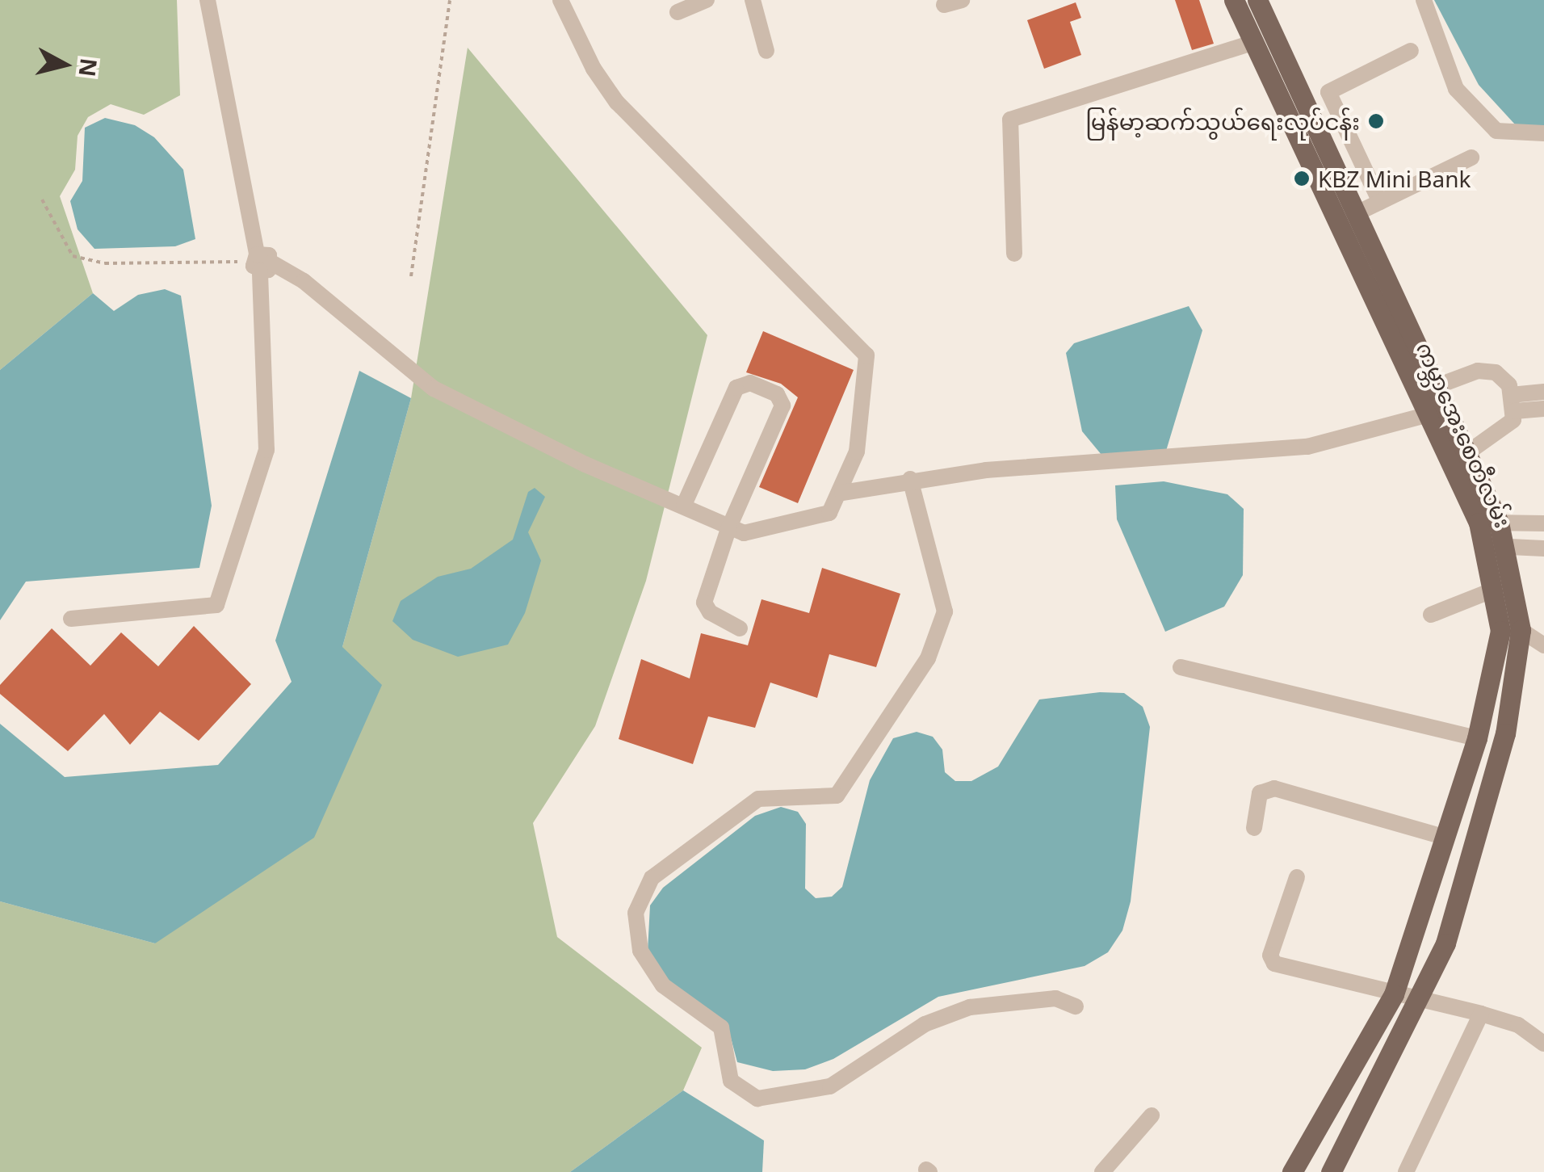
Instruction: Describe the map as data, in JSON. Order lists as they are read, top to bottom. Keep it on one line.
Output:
{"streets":{"main road":["ကမ္ဘာအေးစေတီလမ်း"]},"places":["မြန်မာ့ဆက်သွယ်ရေးလုပ်ငန်း","KBZ Mini Bank"],"north":"right"}
